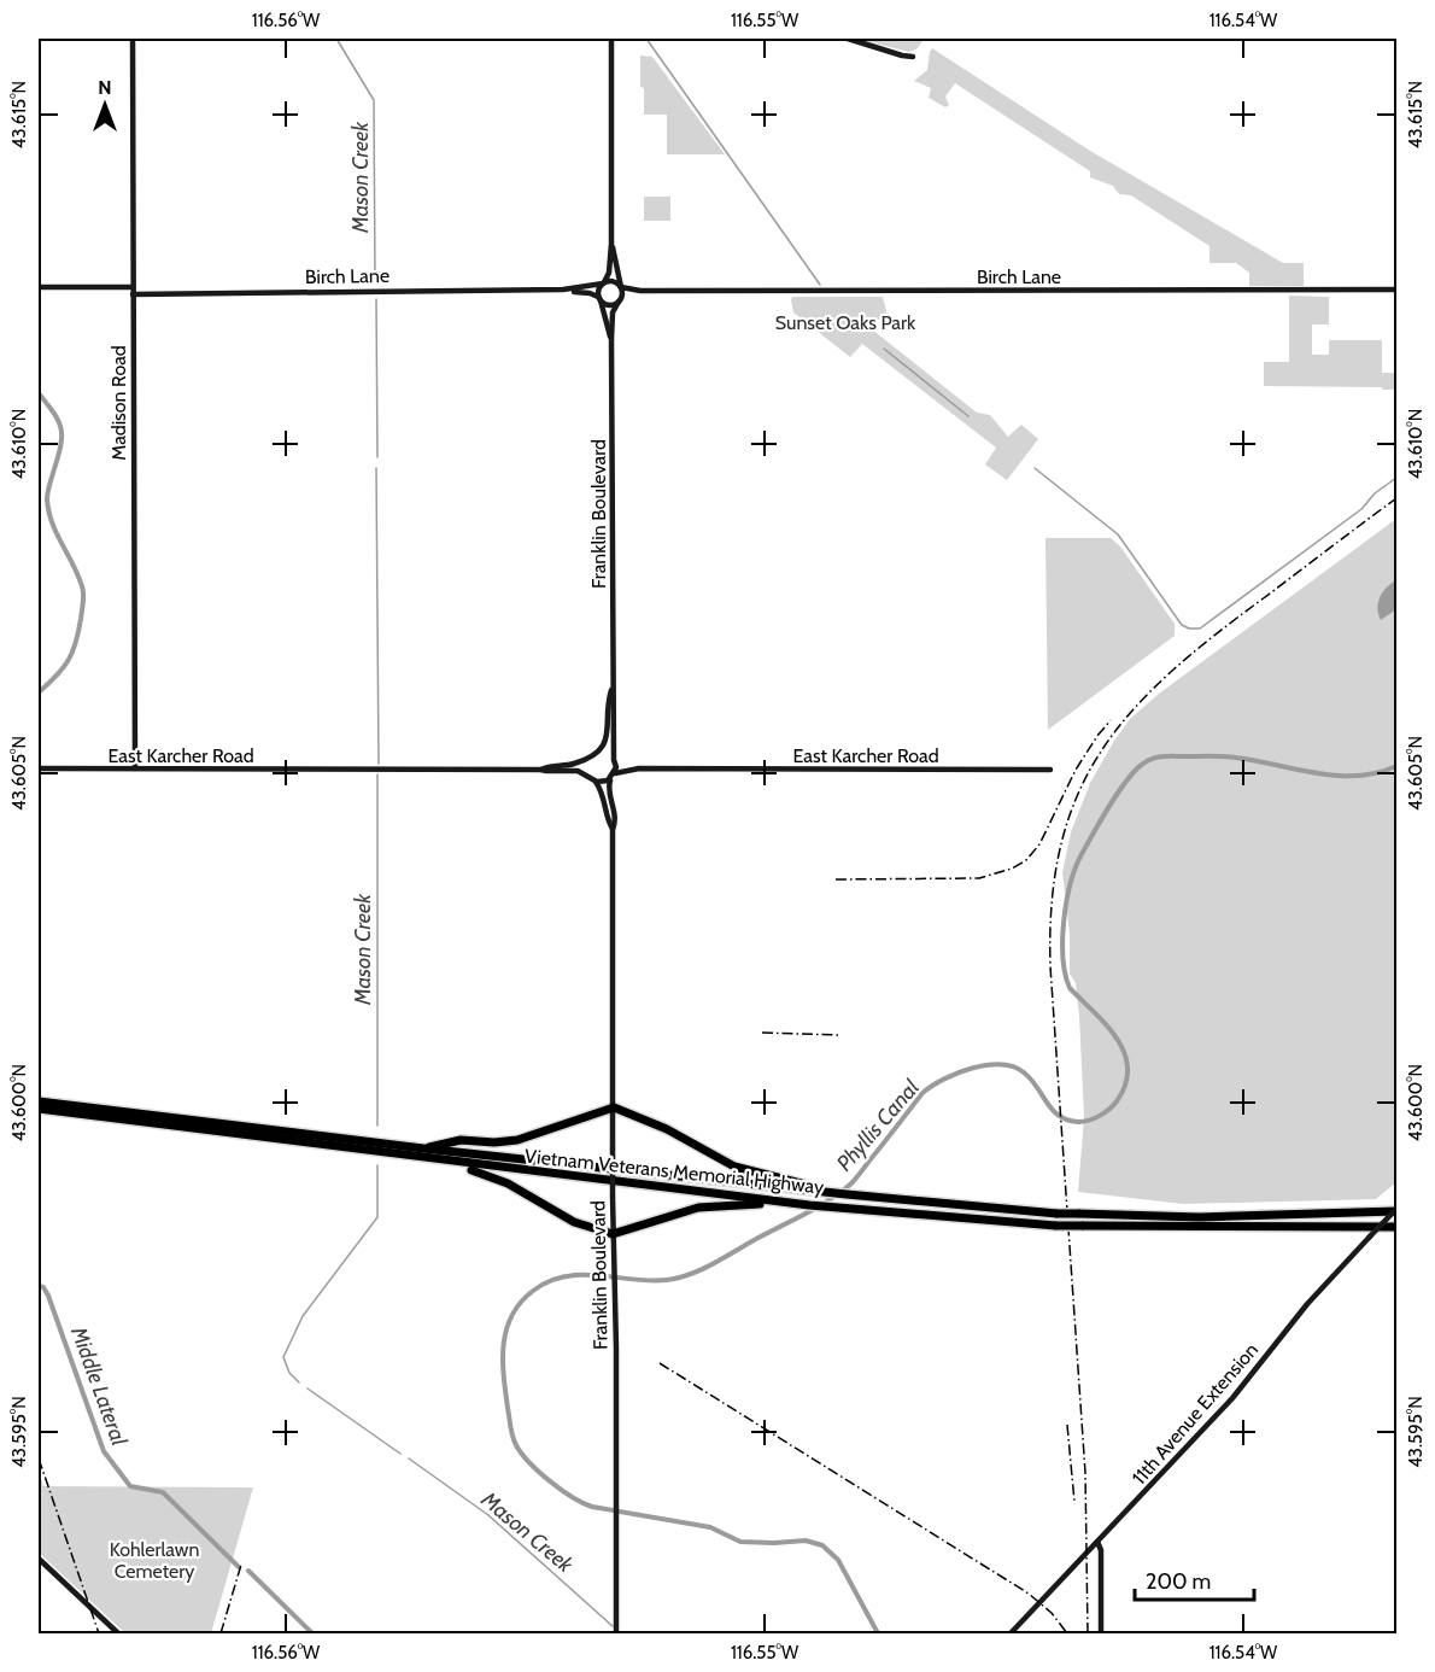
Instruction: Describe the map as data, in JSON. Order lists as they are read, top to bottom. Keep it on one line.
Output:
{"streets":{"highway":["Vietnam Veterans Memorial Highway"],"street":["Birch Lane","Madison Road","Franklin Boulevard","East Karcher Road","11th Avenue Extension"]},"crossings":[["Birch Lane","Madison Road"],["Birch Lane","Franklin Boulevard"],["Madison Road","East Karcher Road"]],"water":["Mason Creek","Phyllis Canal","Middle Lateral"],"parks":["Sunset Oaks Park","Kohlerlawn Cemetery"],"scale_bar":"200 m","north":"top","coordinates":["116.56°W","116.55°W","116.54°W","43.615°N","43.610°N","43.605°N","43.600°N","43.595°N"]}
